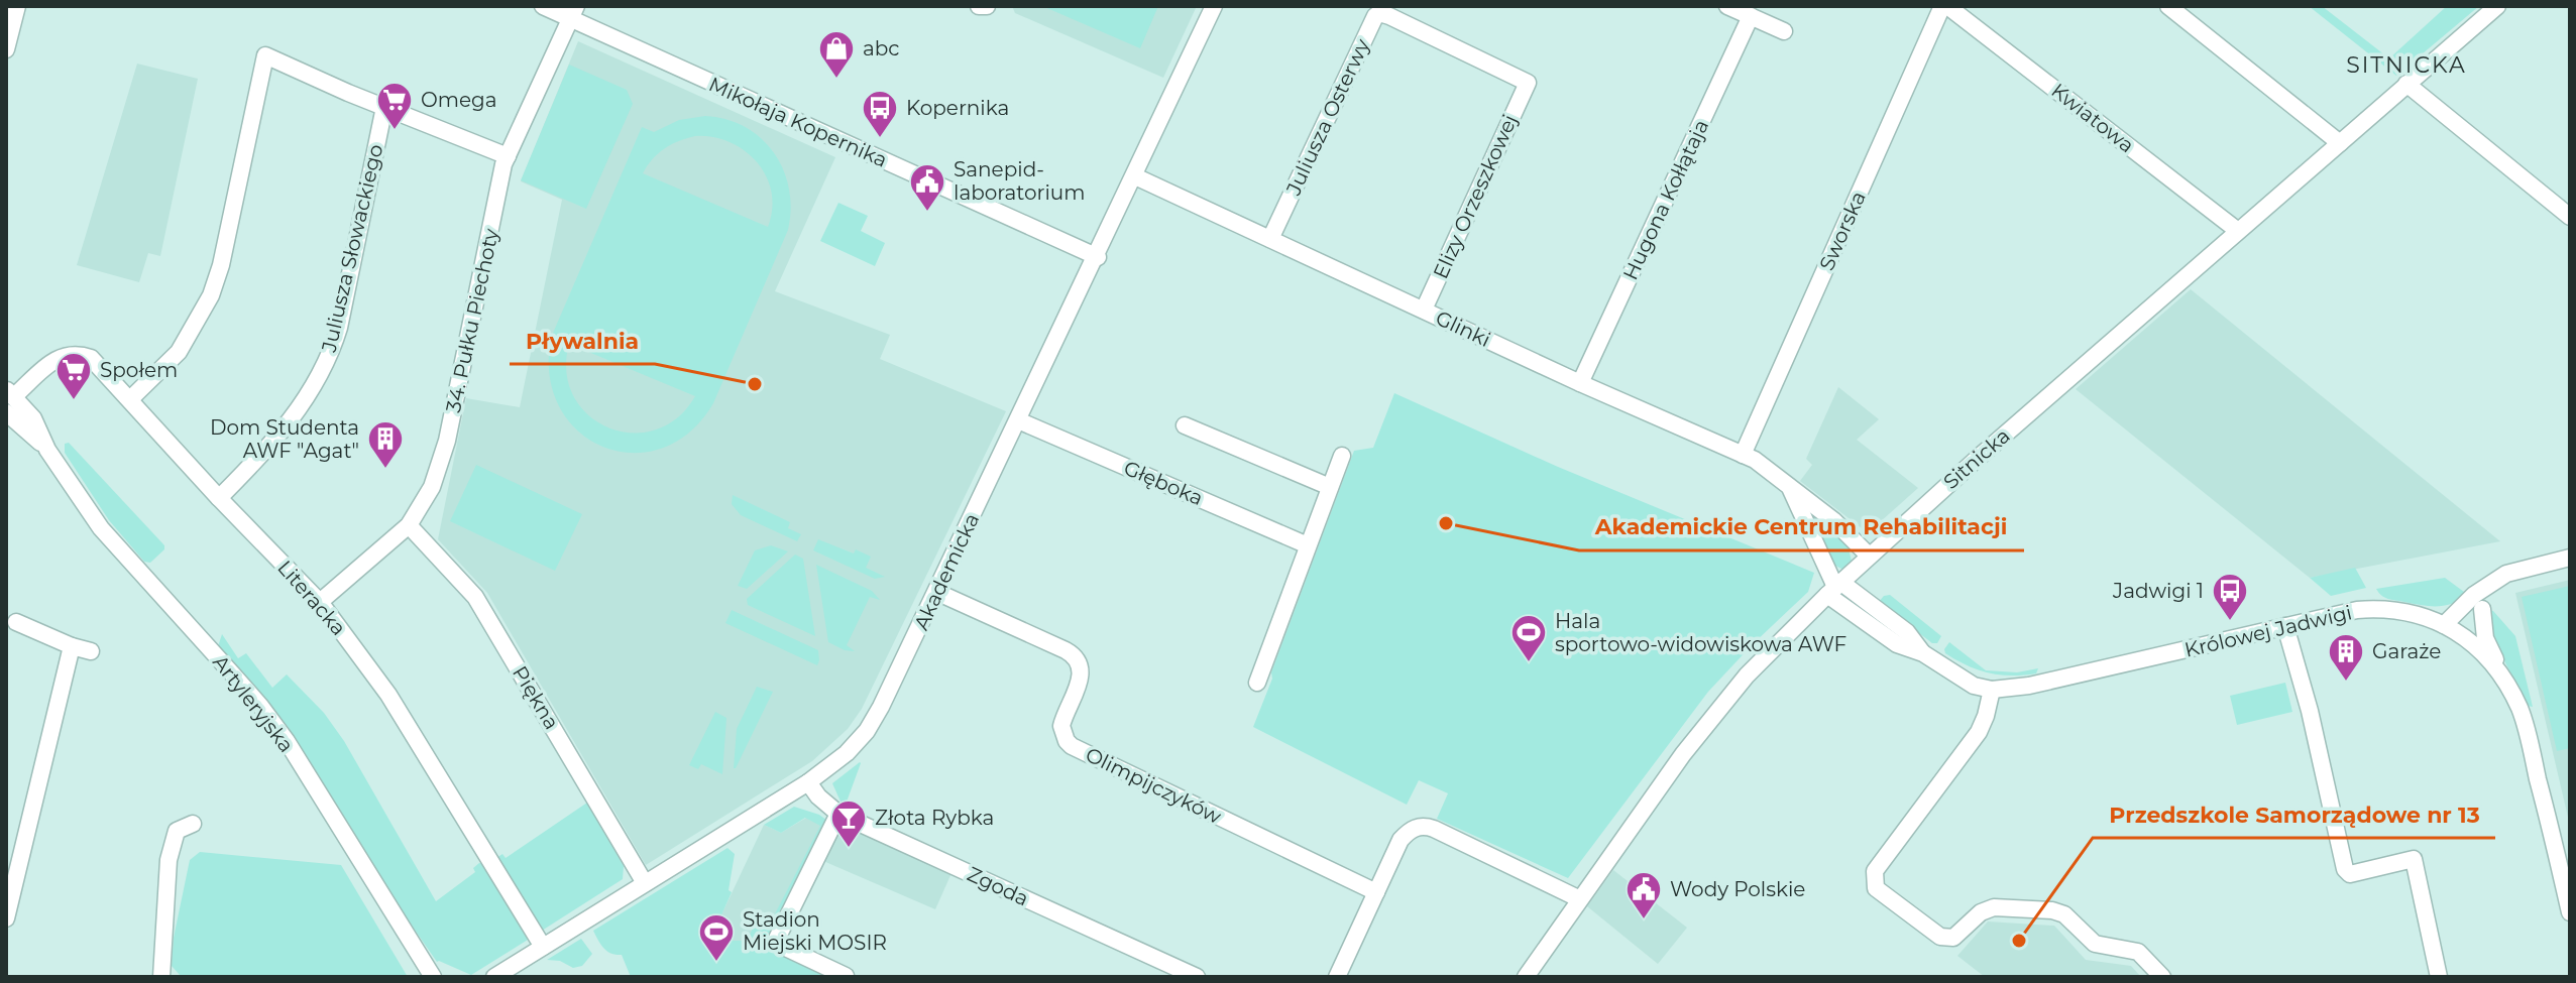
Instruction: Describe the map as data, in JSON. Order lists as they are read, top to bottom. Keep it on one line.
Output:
{"streets":{"street":["Juliusza Osterwy","Kwiatowa","Mikołaja Kopernika","Elizy Orzeszkowej","Hugona Kołłątaja","Sworska","Juliusza Słowackiego","34. Pułku Piechoty","Glinki","Sitnicka","Głęboka","Akademicka","Literacka","Królowej Jadwigi","Piękna","Artyleryjska","Olimpijczyków","Zgoda"]},"crossings":[["Juliusza Osterwy","Elizy Orzeszkowej"],["Juliusza Osterwy","Glinki"],["Kwiatowa","Sworska"],["Kwiatowa","Sitnicka"],["Mikołaja Kopernika","34. Pułku Piechoty"],["Mikołaja Kopernika","Akademicka"],["Elizy Orzeszkowej","Glinki"],["Hugona Kołłątaja","Glinki"],["Sworska","Glinki"],["Juliusza Słowackiego","Literacka"],["34. Pułku Piechoty","Literacka"],["34. Pułku Piechoty","Piękna"],["Glinki","Sitnicka"],["Glinki","Akademicka"],["Głęboka","Akademicka"],["Akademicka","Literacka"],["Akademicka","Piękna"],["Akademicka","Olimpijczyków"],["Akademicka","Zgoda"],["Literacka","Artyleryjska"]],"districts":["SITNICKA"],"places":{"shop":["abc"],"supermarket":["Omega","Społem"],"bus stop":["Kopernika","Jadwigi 1"],"public building":["Sanepid- laboratorium","Wody Polskie"],"other":["Pływalnia","Akademickie Centrum Rehabilitacji","Przedszkole Samorządowe nr 13"],"building":["Dom Studenta AWF \"Agat\"","Garaże"],"sports":["Hala sportowo-widowiskowa AWF","Stadion Miejski MOSIR"],"bar":["Złota Rybka"]}}
